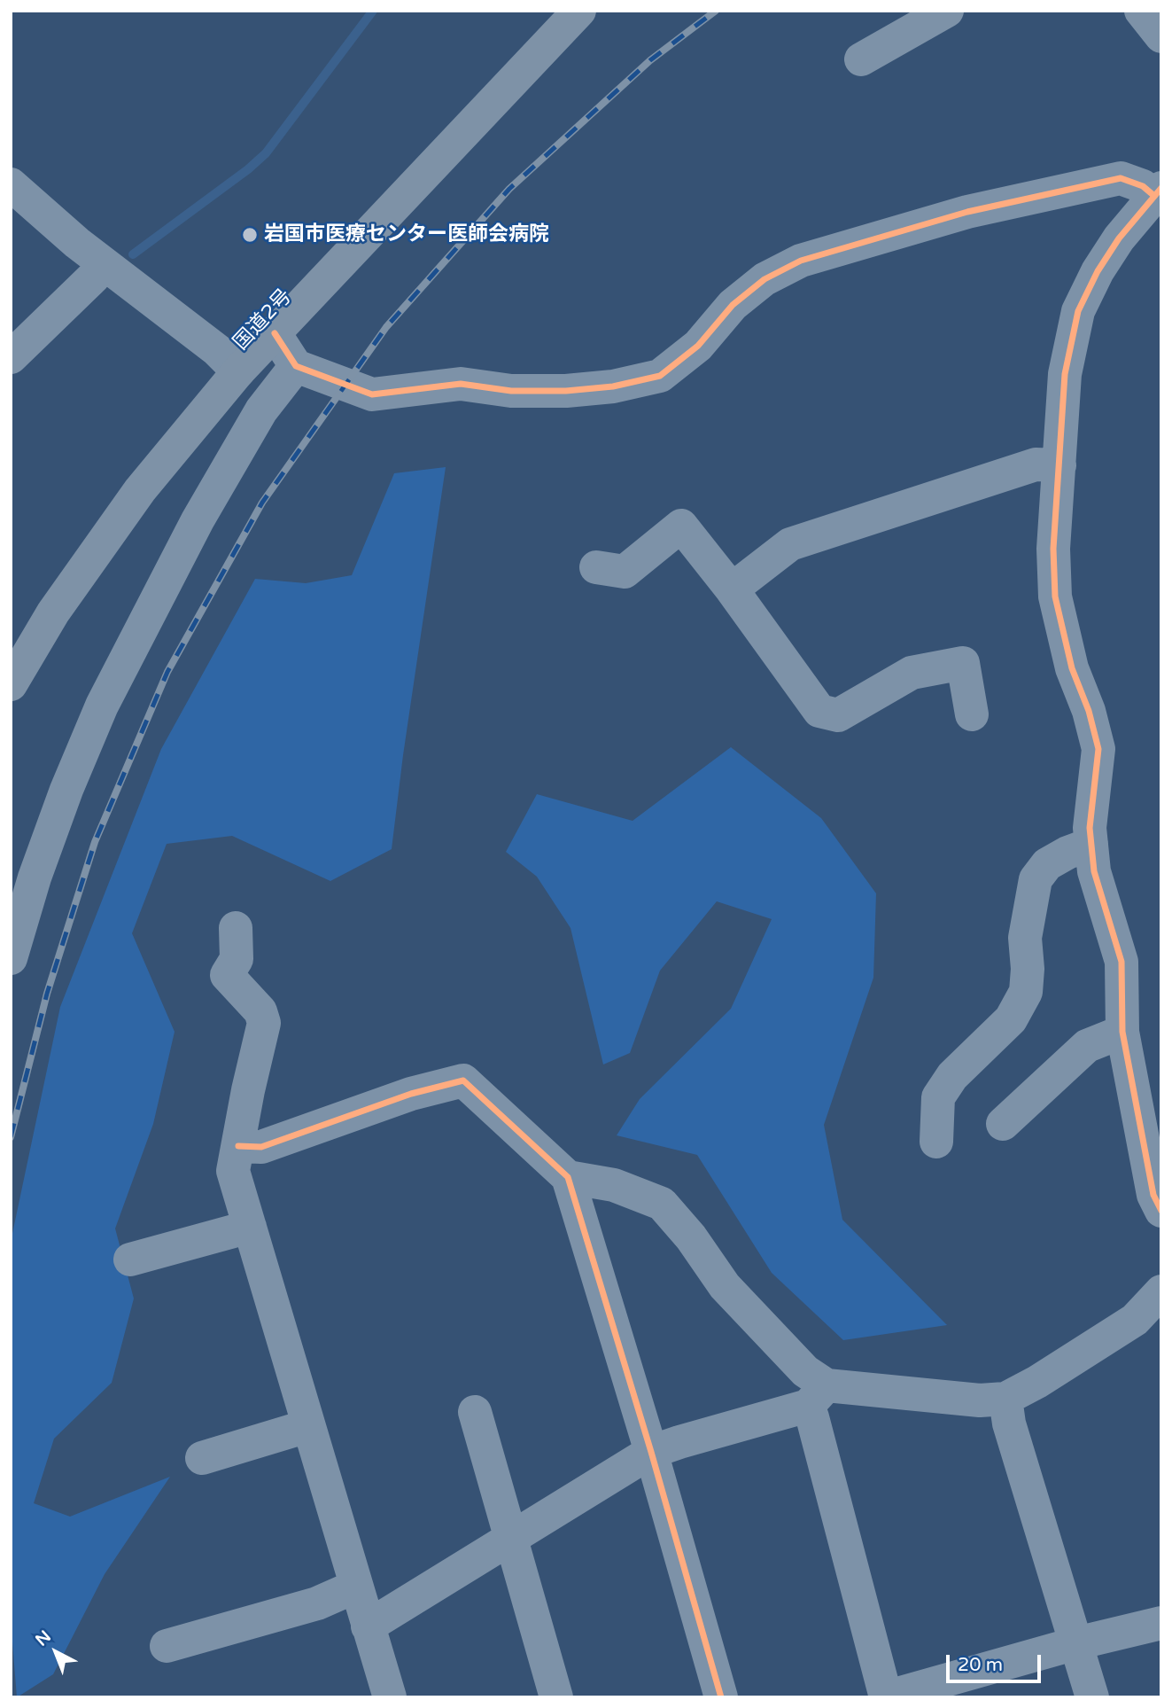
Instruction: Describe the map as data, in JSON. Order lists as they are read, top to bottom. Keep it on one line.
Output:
{"streets":{"highway":["国道2号"]},"places":["岩国市医療センター医師会病院"],"scale_bar":"20 m","north":"top left"}
